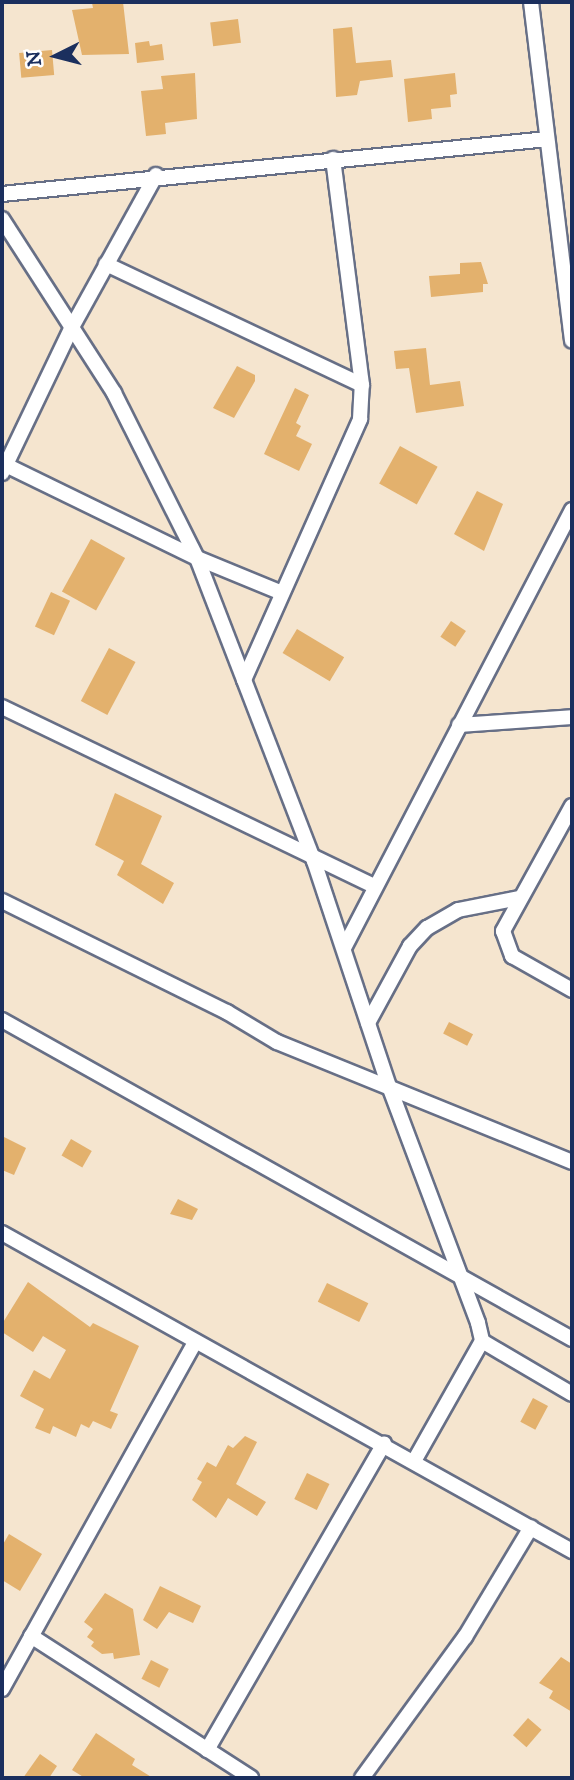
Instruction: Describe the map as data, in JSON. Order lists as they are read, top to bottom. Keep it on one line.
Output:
{"north":"left"}
